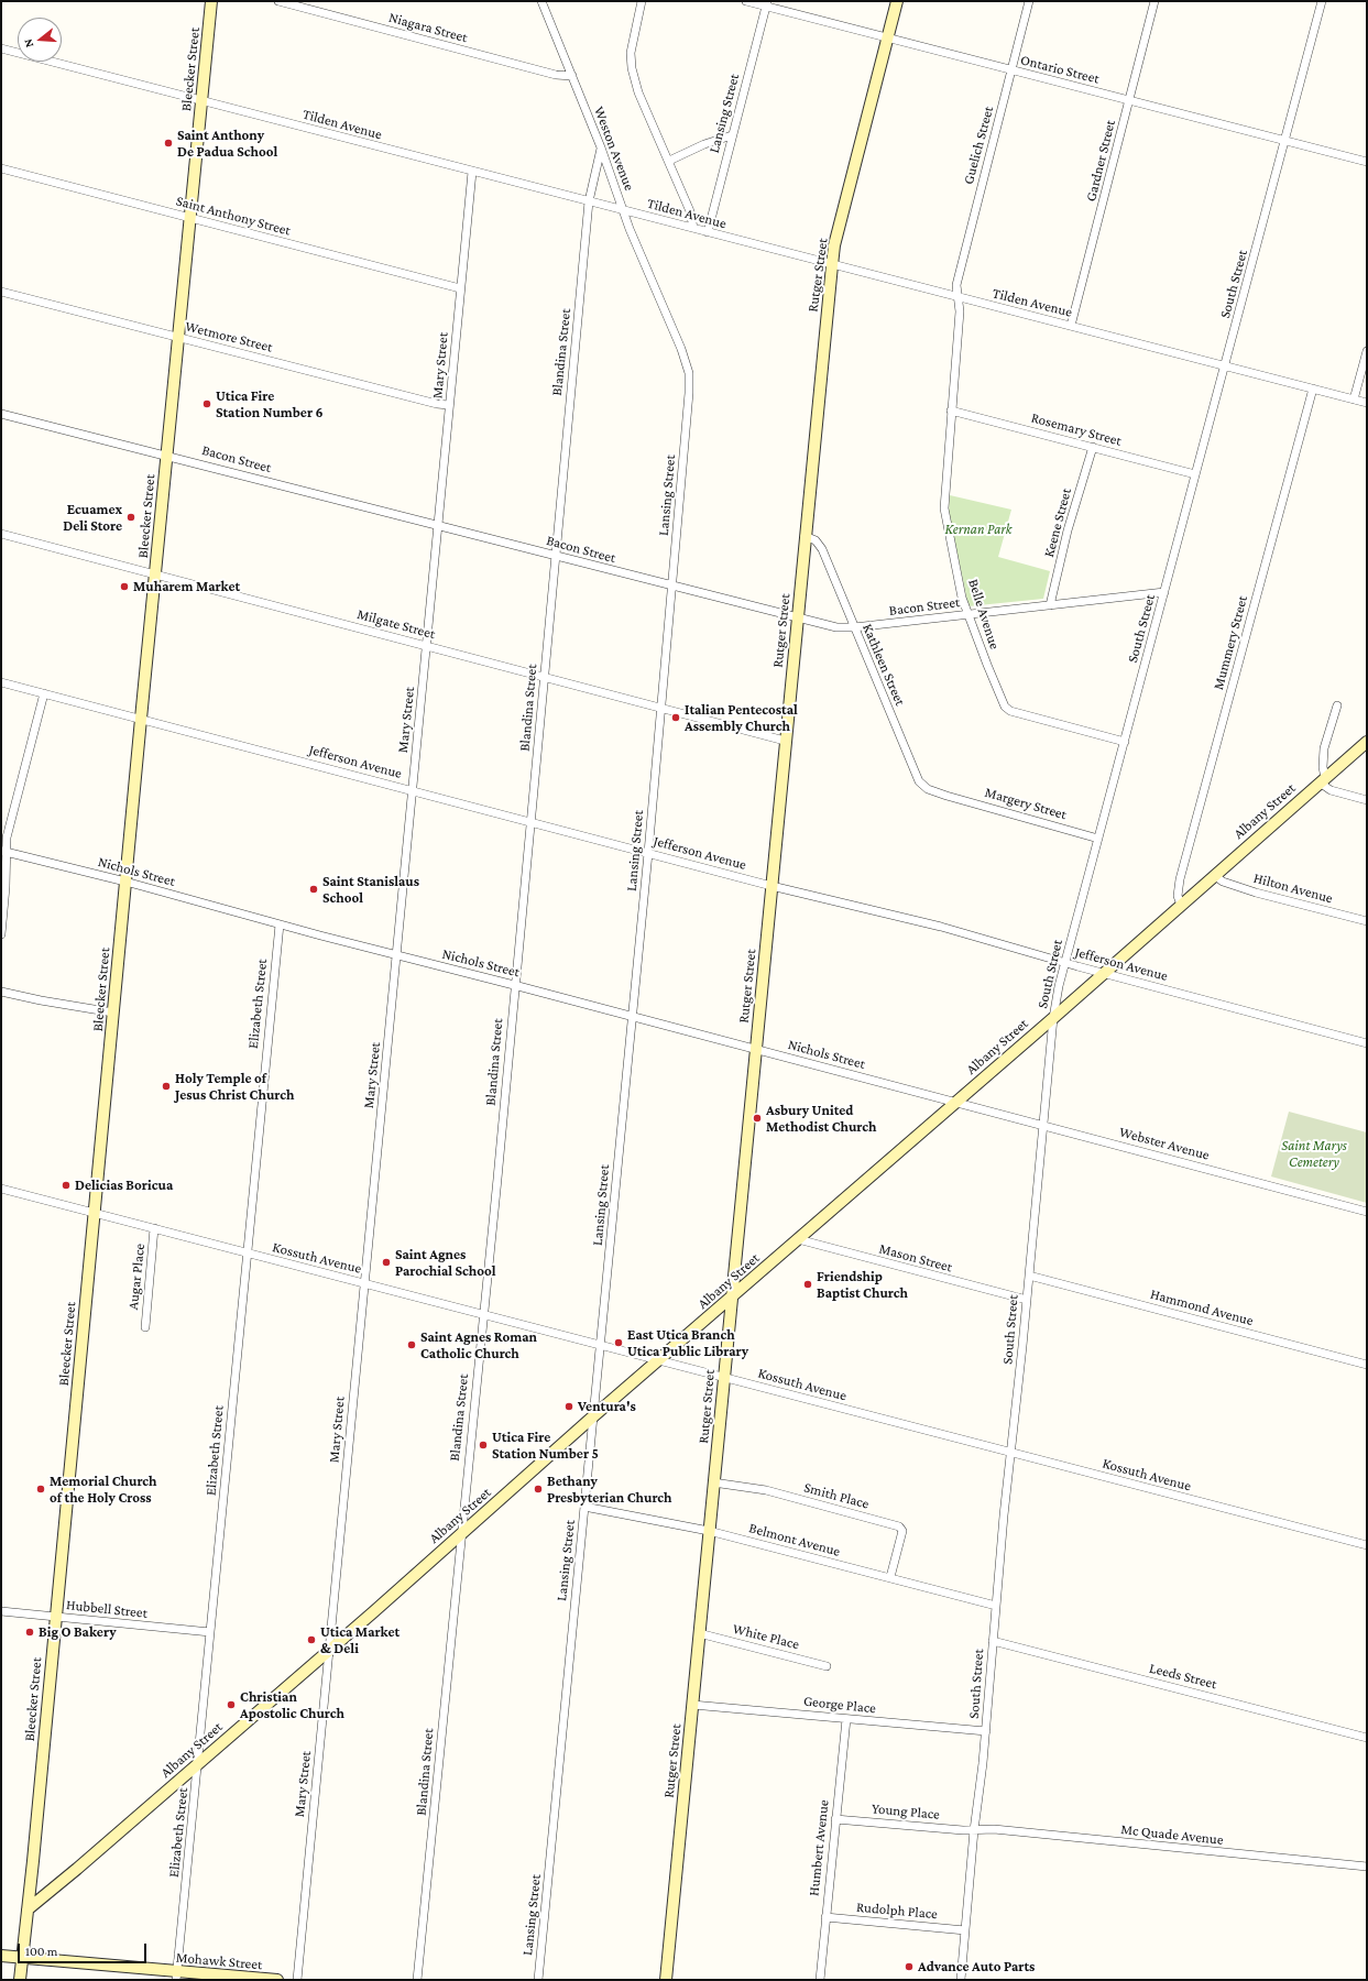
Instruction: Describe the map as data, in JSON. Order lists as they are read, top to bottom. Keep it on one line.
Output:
{"streets":{"street":["Niagara Street","Bleecker Street","Ontario Street","Lansing Street","Tilden Avenue","Guelich Street","Weston Avenue","Gardner Street","Saint Anthony Street","Rutger Street","South Street","Wetmore Street","Blandina Street","Mary Street","Rosemary Street","Bacon Street","Keene Street","Belle Avenue","Milgate Street","Mummery Street","Kathleen Street","Jefferson Avenue","Margery Street","Albany Street","Nichols Street","Hilton Avenue","Elizabeth Street","Webster Avenue","Kossuth Avenue","Mason Street","Augar Place","Hammond Avenue","Smith Place","Belmont Avenue","Hubbell Street","White Place","Leeds Street","George Place","Young Place","Mc Quade Avenue","Humbert Avenue","Rudolph Place","Mohawk Street"]},"crossings":[["Niagara Street","Weston Avenue"],["Bleecker Street","Tilden Avenue"],["Bleecker Street","Saint Anthony Street"],["Bleecker Street","Wetmore Street"],["Bleecker Street","Bacon Street"],["Bleecker Street","Milgate Street"],["Bleecker Street","Jefferson Avenue"],["Bleecker Street","Albany Street"],["Bleecker Street","Nichols Street"],["Bleecker Street","Kossuth Avenue"],["Bleecker Street","Hubbell Street"],["Bleecker Street","Mohawk Street"],["Ontario Street","Lansing Street"],["Ontario Street","Guelich Street"],["Ontario Street","Gardner Street"],["Ontario Street","Rutger Street"],["Ontario Street","South Street"],["Lansing Street","Tilden Avenue"],["Lansing Street","Weston Avenue"],["Lansing Street","Bacon Street"],["Lansing Street","Milgate Street"],["Lansing Street","Jefferson Avenue"],["Lansing Street","Albany Street"],["Lansing Street","Nichols Street"],["Lansing Street","Kossuth Avenue"],["Lansing Street","Belmont Avenue"],["Tilden Avenue","Guelich Street"],["Tilden Avenue","Weston Avenue"],["Tilden Avenue","Gardner Street"],["Tilden Avenue","Rutger Street"],["Tilden Avenue","South Street"],["Tilden Avenue","Blandina Street"],["Tilden Avenue","Mary Street"],["Tilden Avenue","Belle Avenue"],["Tilden Avenue","Mummery Street"],["Guelich Street","Belle Avenue"],["Weston Avenue","Blandina Street"],["Saint Anthony Street","Mary Street"],["Rutger Street","Bacon Street"],["Rutger Street","Milgate Street"],["Rutger Street","Kathleen Street"],["Rutger Street","Jefferson Avenue"],["Rutger Street","Albany Street"],["Rutger Street","Nichols Street"],["Rutger Street","Kossuth Avenue"],["Rutger Street","Smith Place"],["Rutger Street","Belmont Avenue"],["Rutger Street","White Place"],["Rutger Street","George Place"],["South Street","Rosemary Street"],["South Street","Bacon Street"],["South Street","Belle Avenue"],["South Street","Jefferson Avenue"],["South Street","Margery Street"],["South Street","Albany Street"],["South Street","Webster Avenue"],["South Street","Kossuth Avenue"],["South Street","Mason Street"],["South Street","Hammond Avenue"],["South Street","Belmont Avenue"],["South Street","Leeds Street"],["South Street","George Place"],["South Street","Young Place"],["South Street","Mc Quade Avenue"],["South Street","Rudolph Place"],["Wetmore Street","Mary Street"],["Blandina Street","Bacon Street"],["Blandina Street","Milgate Street"],["Blandina Street","Jefferson Avenue"],["Blandina Street","Albany Street"],["Blandina Street","Nichols Street"],["Blandina Street","Kossuth Avenue"],["Mary Street","Bacon Street"],["Mary Street","Milgate Street"],["Mary Street","Jefferson Avenue"],["Mary Street","Albany Street"],["Mary Street","Nichols Street"],["Mary Street","Kossuth Avenue"],["Rosemary Street","Keene Street"],["Rosemary Street","Belle Avenue"],["Bacon Street","Keene Street"],["Bacon Street","Belle Avenue"],["Bacon Street","Kathleen Street"],["Mummery Street","Albany Street"],["Kathleen Street","Margery Street"],["Jefferson Avenue","Albany Street"],["Albany Street","Nichols Street"],["Albany Street","Hilton Avenue"],["Albany Street","Elizabeth Street"],["Albany Street","Webster Avenue"],["Albany Street","Kossuth Avenue"],["Albany Street","Mason Street"],["Nichols Street","Elizabeth Street"],["Nichols Street","Webster Avenue"],["Elizabeth Street","Kossuth Avenue"],["Elizabeth Street","Hubbell Street"],["Elizabeth Street","Mohawk Street"],["Kossuth Avenue","Augar Place"],["Smith Place","Belmont Avenue"],["George Place","Humbert Avenue"],["Young Place","Mc Quade Avenue"],["Young Place","Humbert Avenue"],["Humbert Avenue","Rudolph Place"]],"parks":["Kernan Park","Saint Marys Cemetery"],"places":["Saint Anthony De Padua School","Utica Fire Station Number 6","Ecuamex Deli Store","Muharem Market","Italian Pentecostal Assembly Church","Saint Stanislaus School","Holy Temple of Jesus Christ Church","Asbury United Methodist Church","Delicias Boricua","Saint Agnes Parochial School","Friendship Baptist Church","East Utica Branch Utica Public Library","Saint Agnes Roman Catholic Church","Ventura's","Utica Fire Station Number 5","Memorial Church of the Holy Cross","Bethany Presbyterian Church","Big O Bakery","Utica Market & Deli","Christian Apostolic Church","Advance Auto Parts"],"scale_bar":"100 m","north":"left"}
